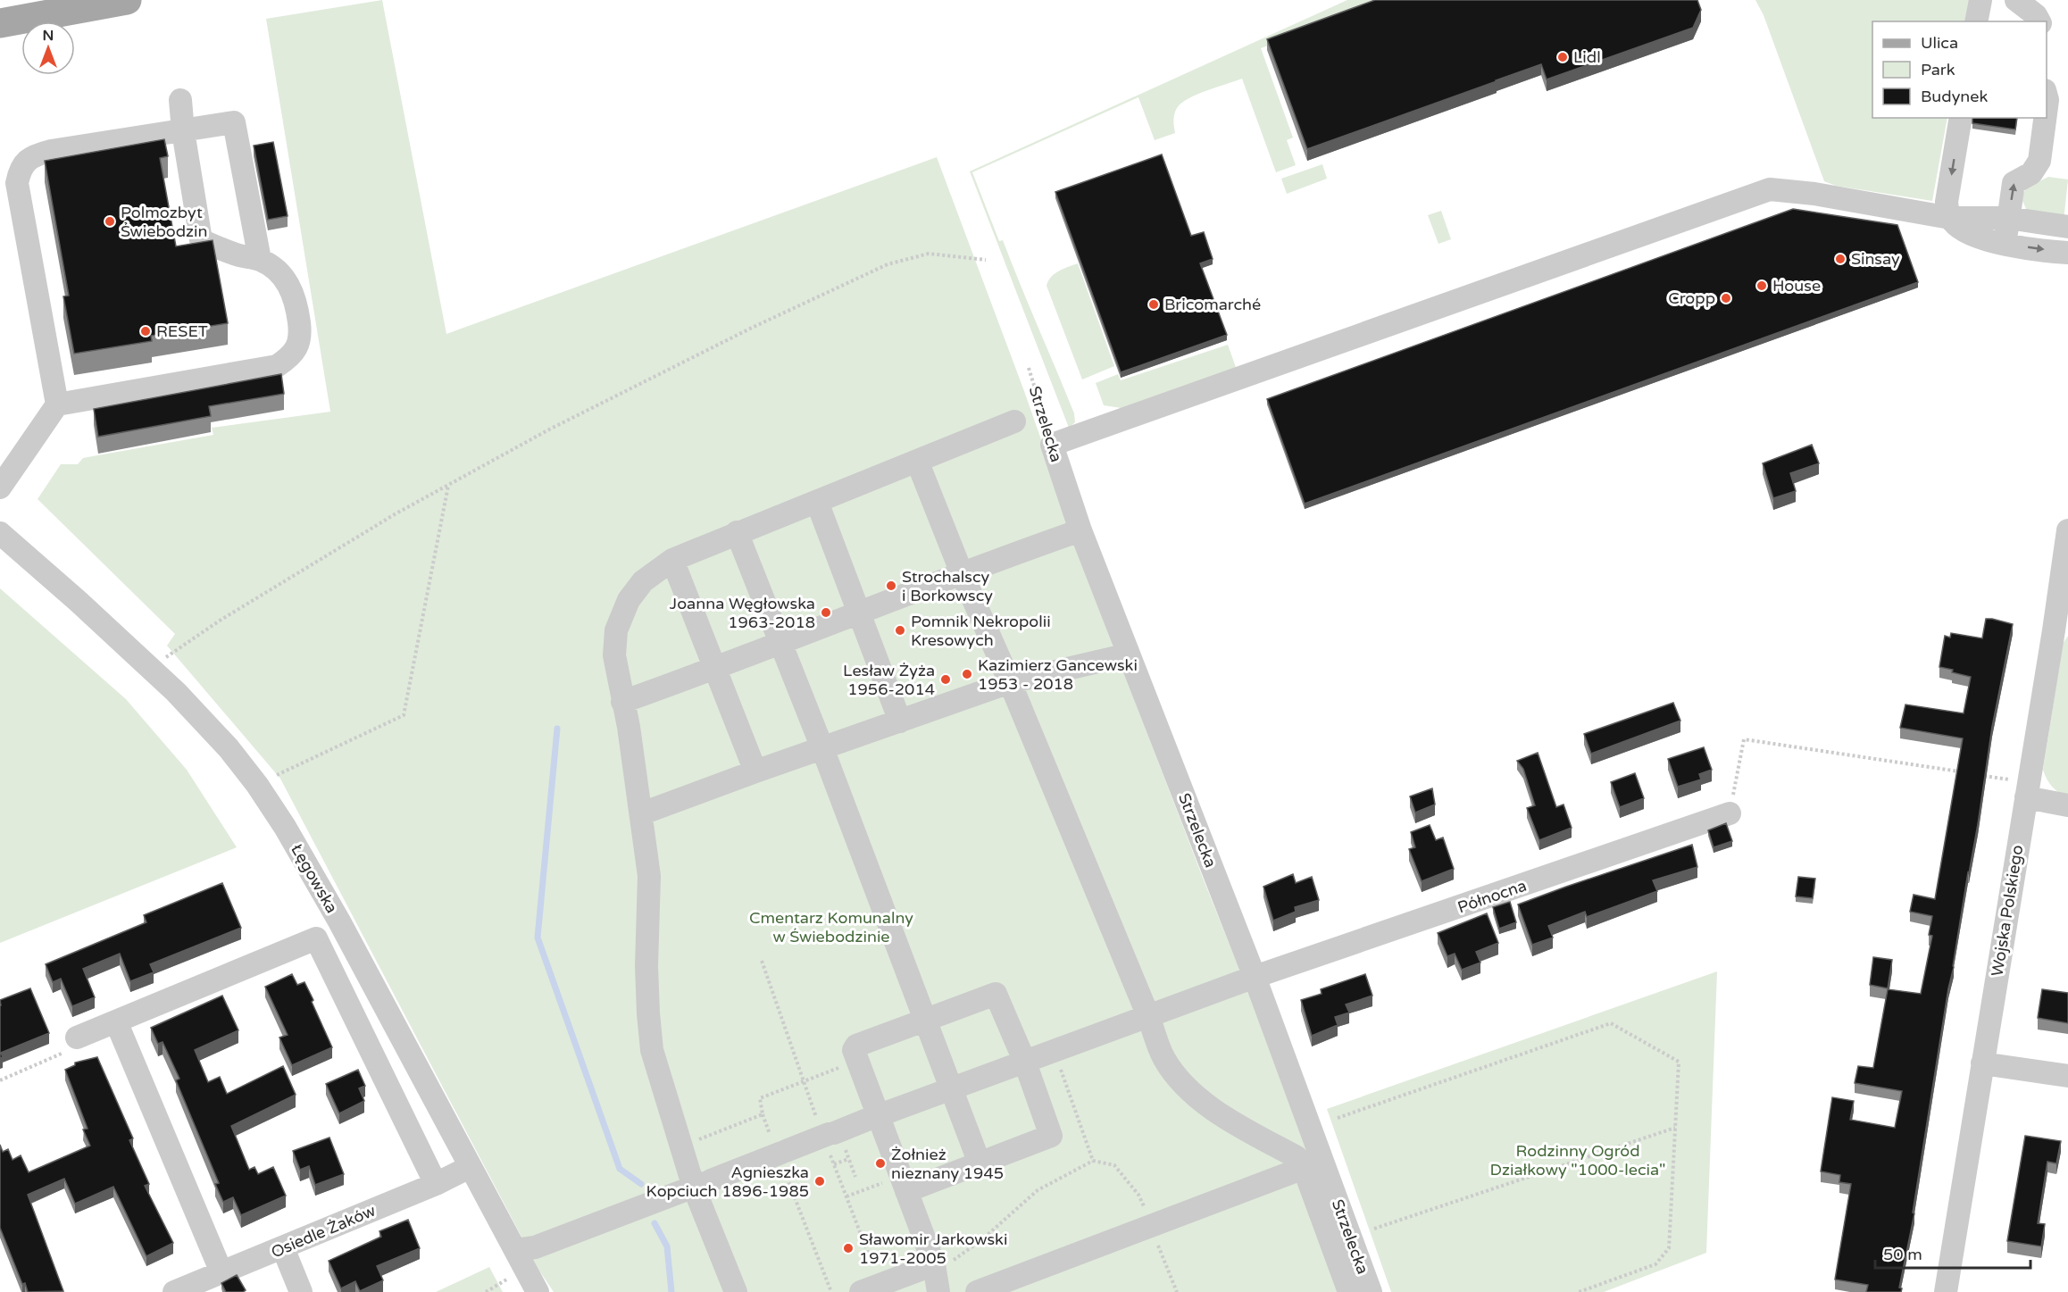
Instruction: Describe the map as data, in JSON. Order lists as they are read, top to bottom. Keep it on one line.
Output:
{"streets":{"street":["Strzelecka","Łęgowska","Północna","Wojska Polskiego","Osiedle Żaków"]},"crossings":[["Strzelecka","Północna"],["Łęgowska","Północna"],["Łęgowska","Osiedle Żaków"]],"parks":["Cmentarz Komunalny w Świebodzinie","Rodzinny Ogród Działkowy \"1000-lecia\""],"places":["Lidl","Polmozbyt Świebodzin","Sinsay","House","Cropp","Bricomarché","RESET","Strochalscy i Borkowscy","Joanna Węgłowska 1963-2018","Pomnik Nekropolii Kresowych","Kazimierz Gancewski 1953 - 2018","Lesław Żyża 1956-2014","Żołnież nieznany 1945","Agnieszka Kopciuch 1896-1985","Sławomir Jarkowski 1971-2005"],"legend":["Ulica","Park","Budynek"],"scale_bar":"50 m","north":"top"}
